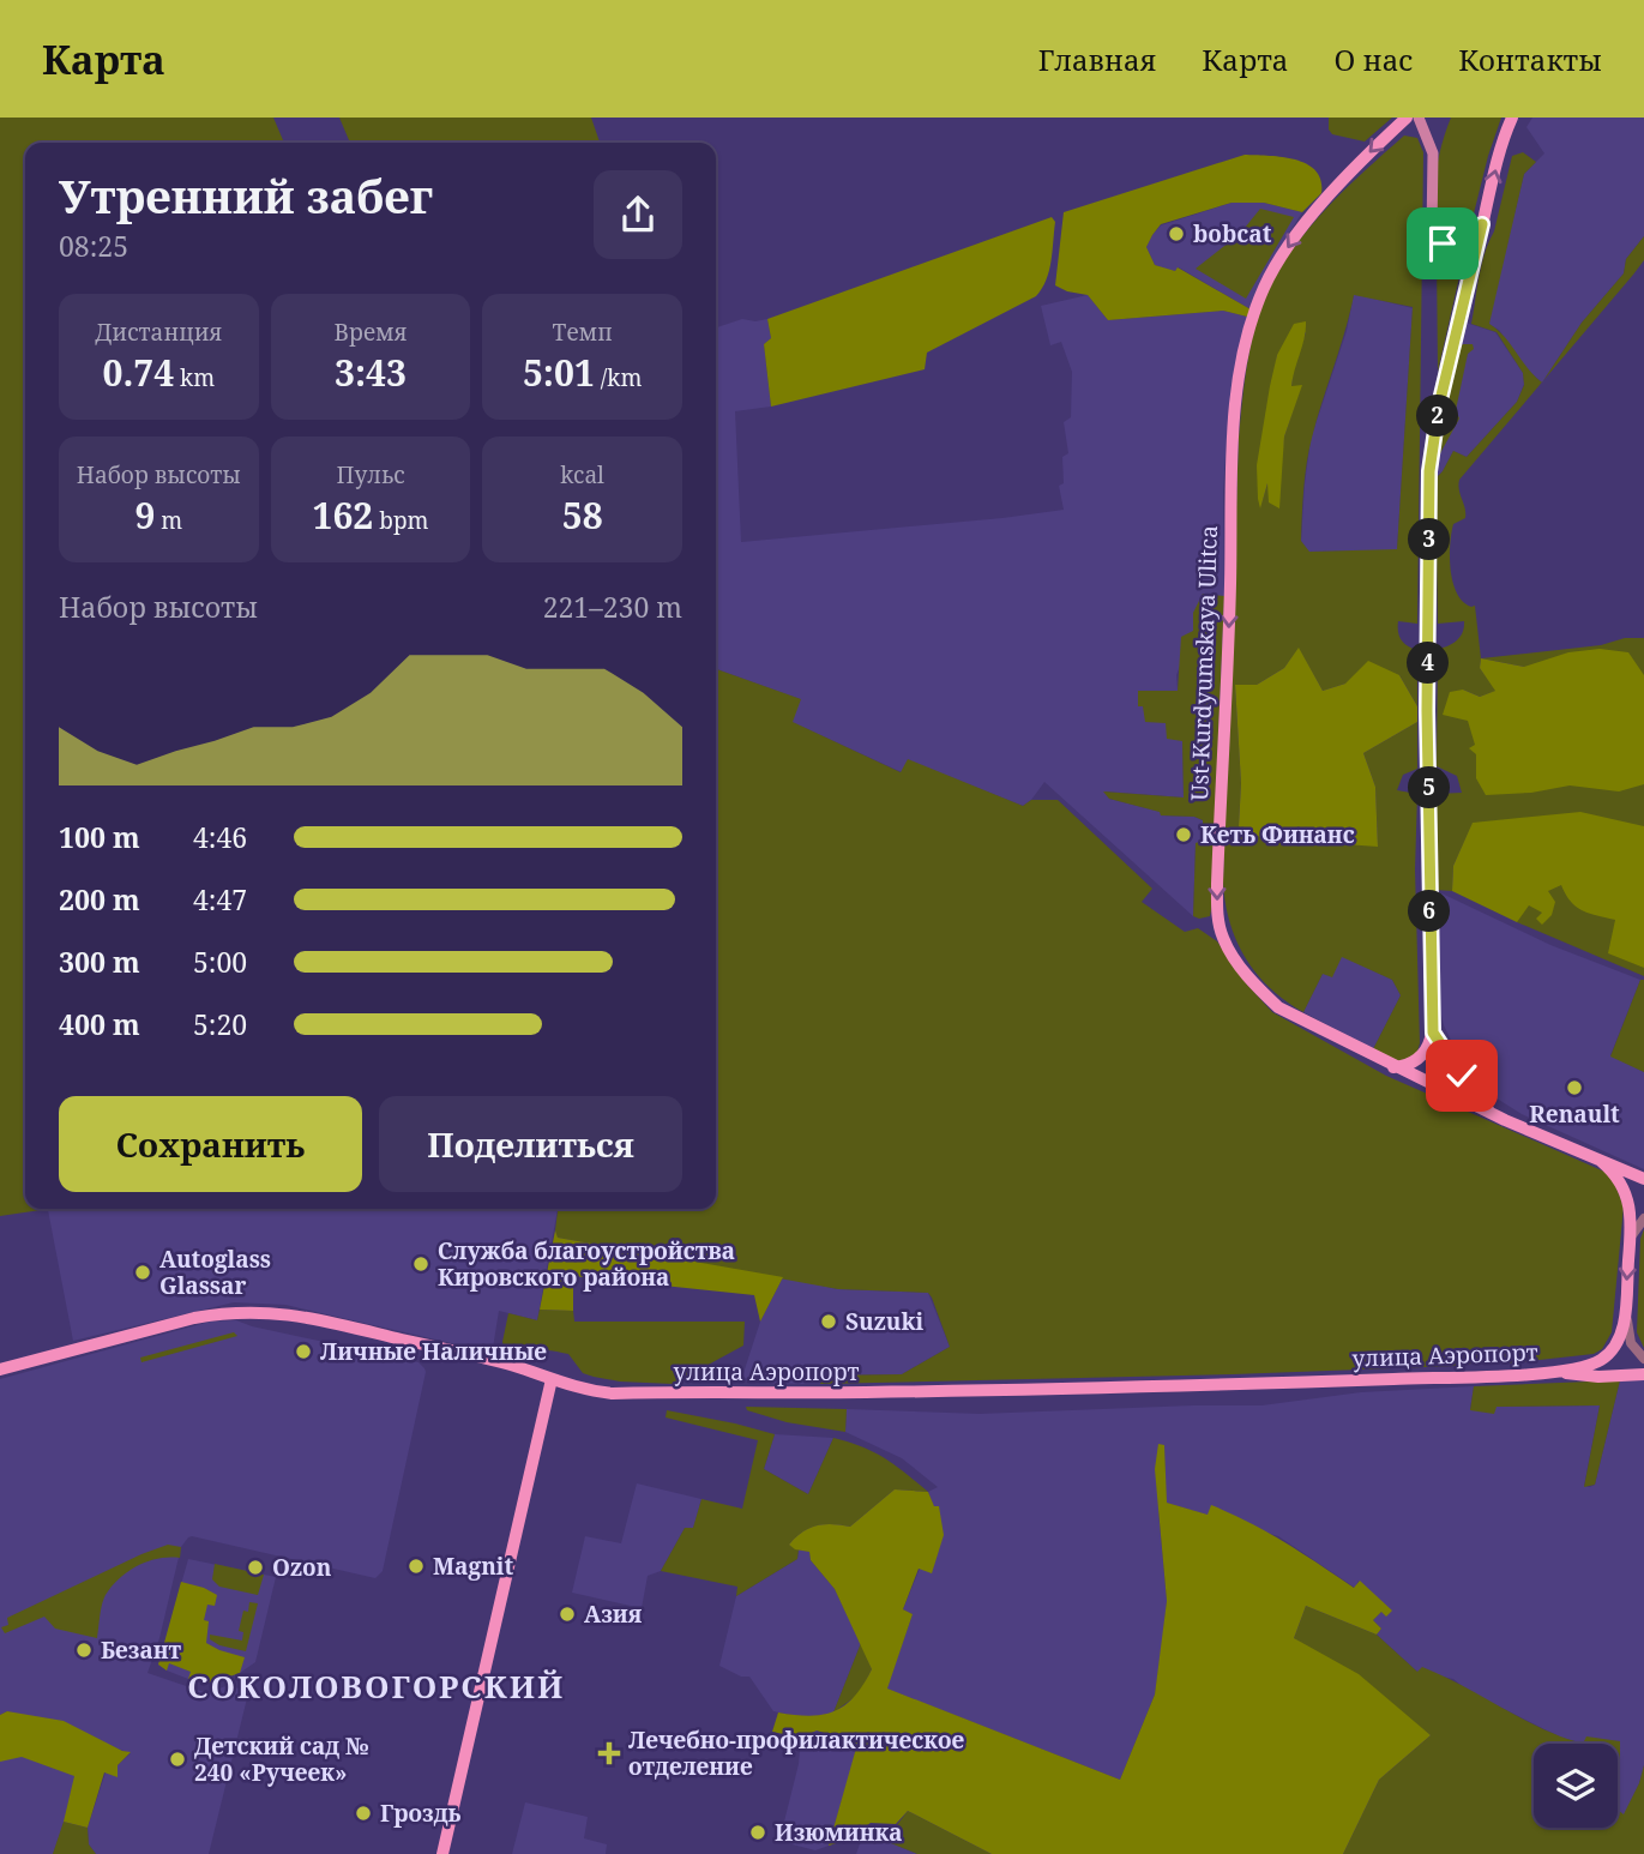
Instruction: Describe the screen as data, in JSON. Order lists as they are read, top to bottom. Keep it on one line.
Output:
{"streets":{"main road":["Ust-Kurdyumskaya Ulitca","улица Аэропорт"]},"one_way":["Ust-Kurdyumskaya Ulitca"],"districts":["СОКОЛОВОГОРСКИЙ"],"places":{"other":["bobcat","Кеть Финанс","Renault","Служба благоустройства Кировского района","Autoglass Glassar","Suzuki","Личные Наличные","Magnit","Ozon","Азия","Безант","Детский сад № 240 «Ручеек»","Гроздь","Изюминка"],"health":["Лечебно-профилактическое отделение"]},"page":{"header":"Карта","nav":["Главная","Карта","О нас","Контакты"],"heading":["Утренний забег","08:25"],"stats":[["Дистанция","0.74 km"],["Время","3:43"],["Темп","5:01 /km"],["Набор высоты","9 m"],["Пульс","162 bpm"],["kcal","58"]],"pins":["2","3","4","5","6"],"chart":["Набор высоты","221–230 m"],"list":[{"name":"100 m","note":"4:46"},{"name":"200 m","note":"4:47"},{"name":"300 m","note":"5:00"},{"name":"400 m","note":"5:20"}],"buttons":["Сохранить","Поделиться"]}}
